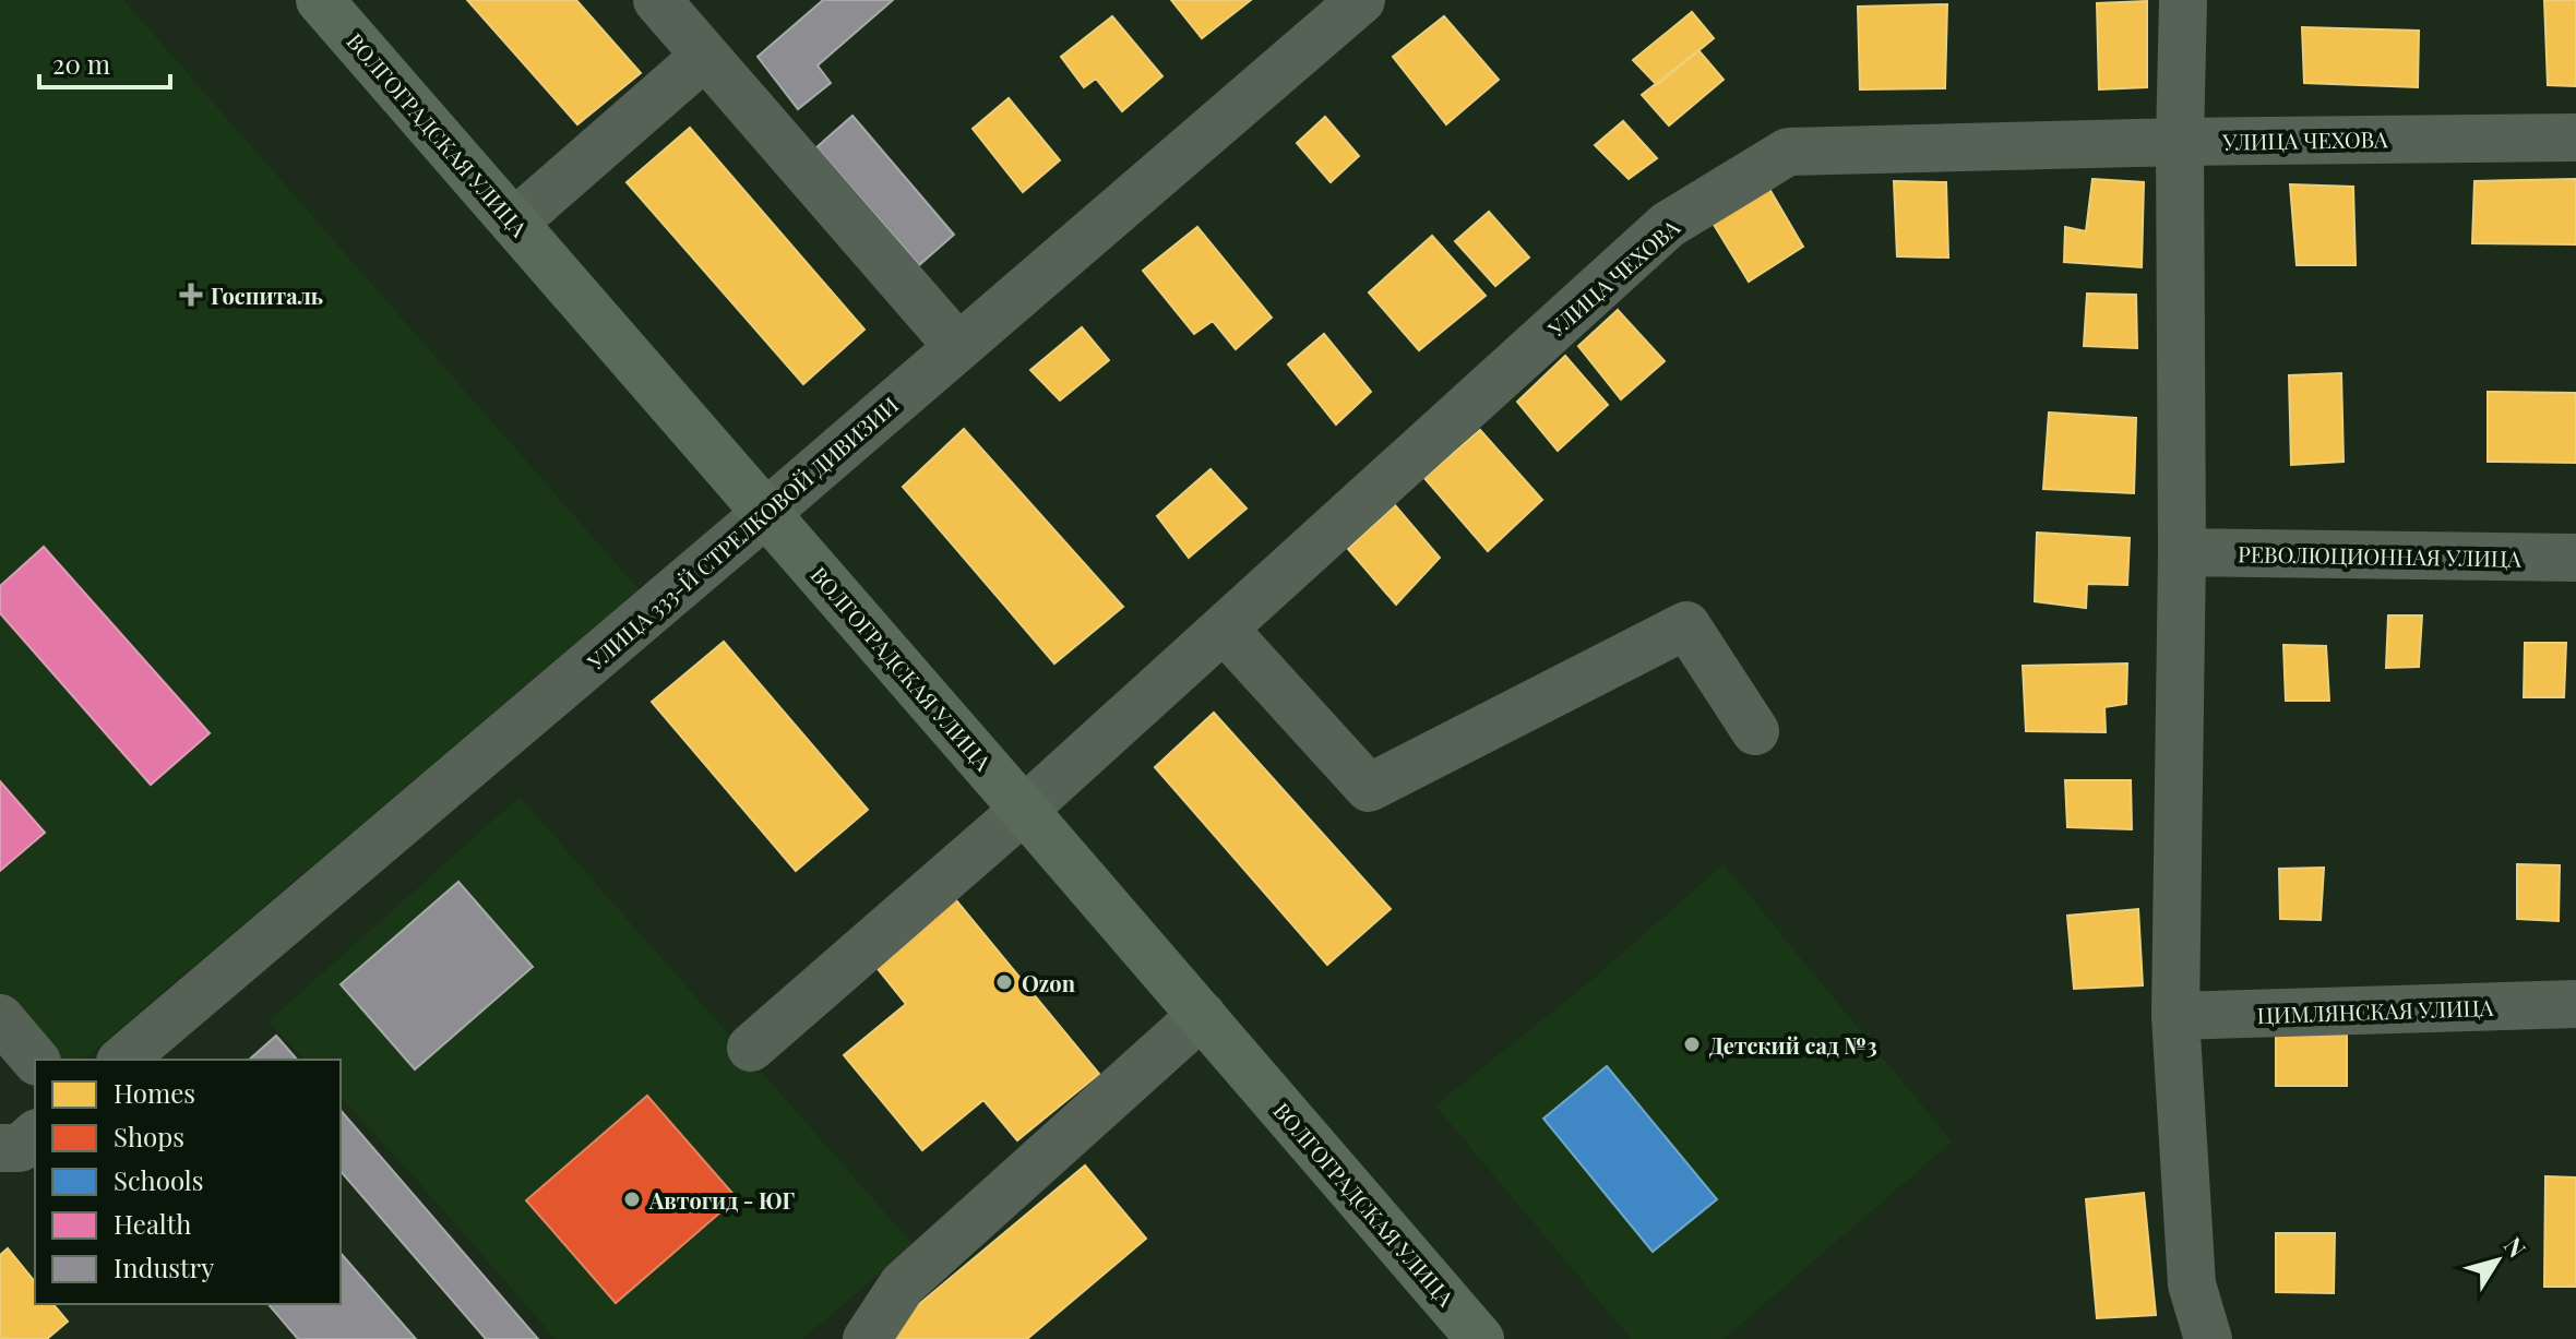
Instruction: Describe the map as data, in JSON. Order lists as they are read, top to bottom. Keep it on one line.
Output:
{"streets":{"main road":["ВОЛГОГРАДСКАЯ УЛИЦА"],"street":["УЛИЦА ЧЕХОВА","УЛИЦА 333-Й СТРЕЛКОВОЙ ДИВИЗИИ","РЕВОЛЮЦИОННАЯ УЛИЦА","ЦИМЛЯНСКАЯ УЛИЦА"]},"crossings":[["ВОЛГОГРАДСКАЯ УЛИЦА","УЛИЦА ЧЕХОВА"],["ВОЛГОГРАДСКАЯ УЛИЦА","УЛИЦА 333-Й СТРЕЛКОВОЙ ДИВИЗИИ"]],"places":{"health":["Госпиталь"],"other":["Ozon","Детский сад №3","Автогид - ЮГ"]},"legend":["Homes","Shops","Schools","Health","Industry"],"scale_bar":"20 m","north":"top right"}
